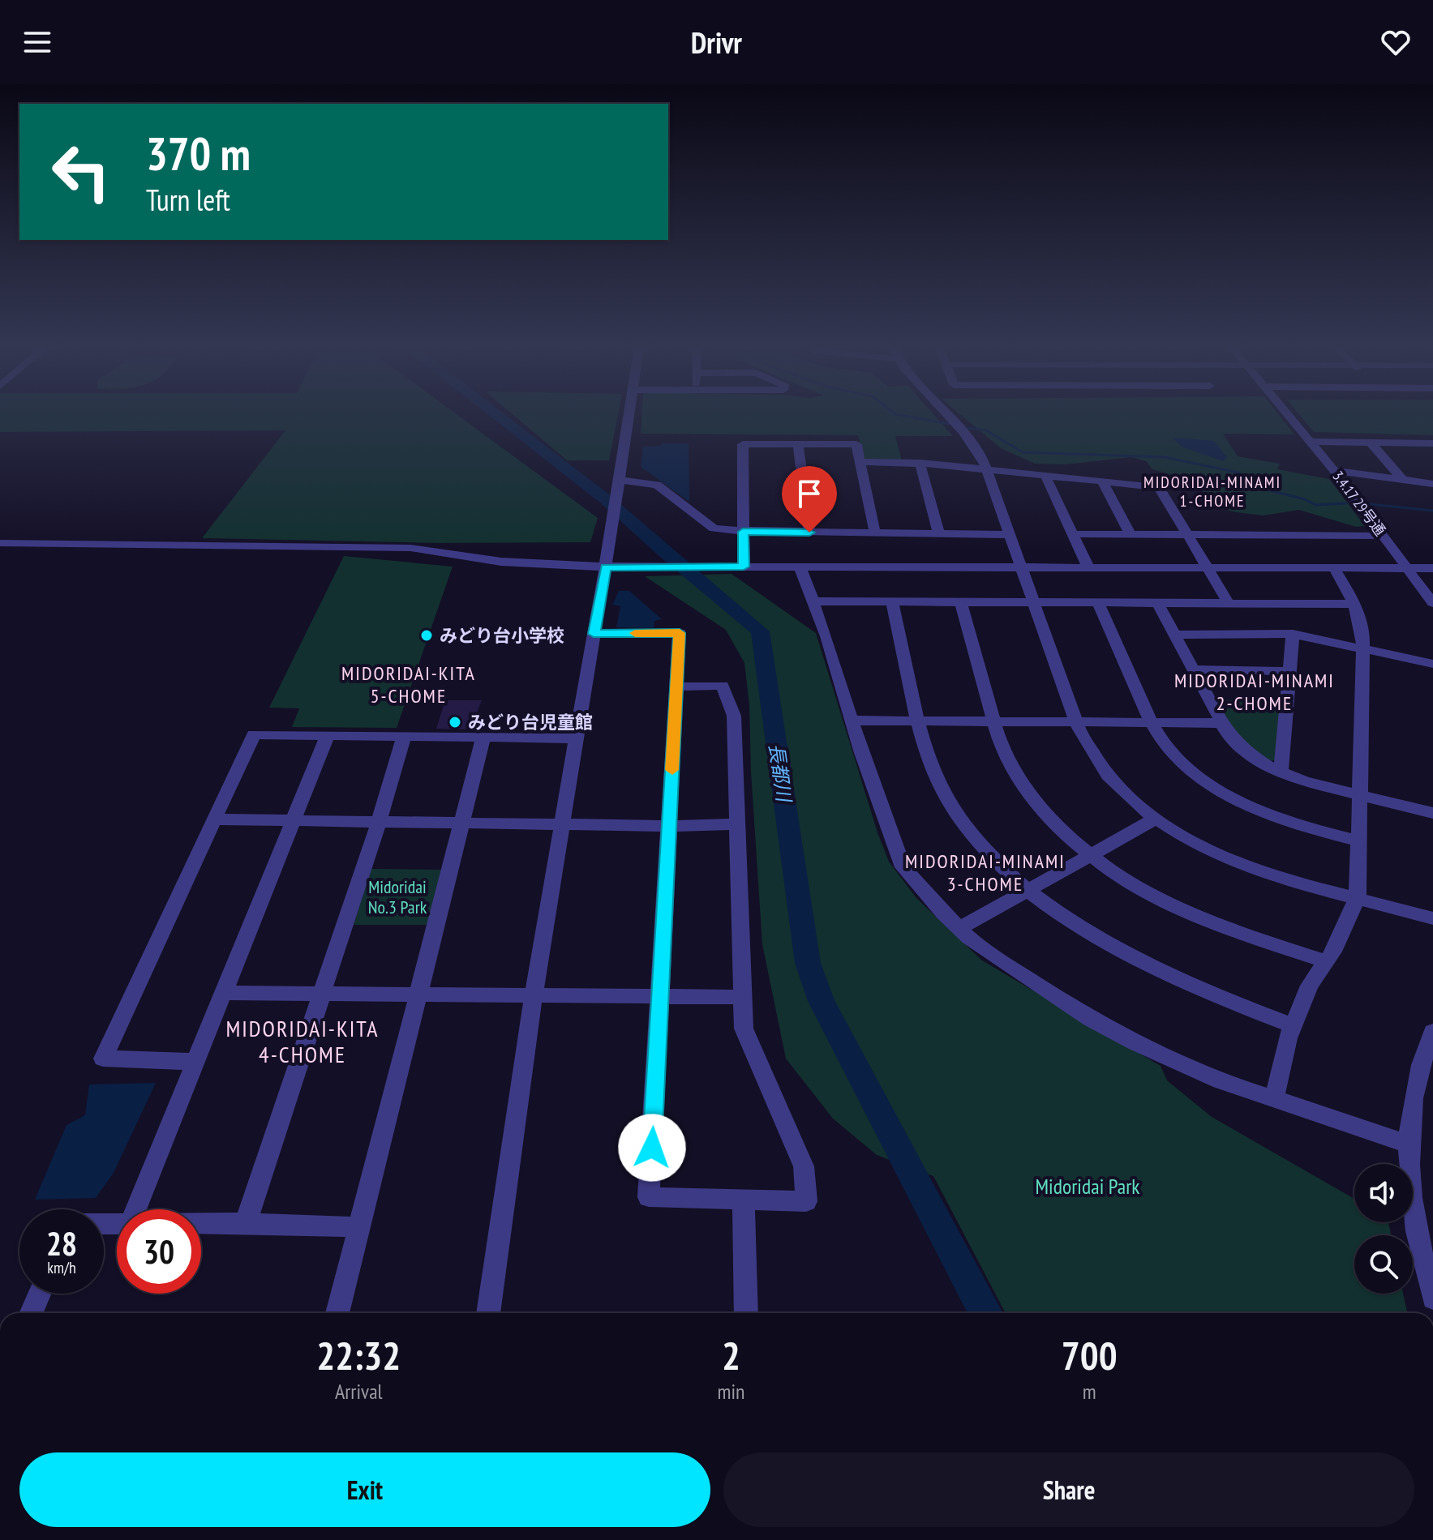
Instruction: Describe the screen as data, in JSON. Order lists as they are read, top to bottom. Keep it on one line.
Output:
{"streets":{"street":["3.4.17 29号通"]},"districts":["MIDORIDAI-MINAMI 1-CHOME","MIDORIDAI-KITA 5-CHOME","MIDORIDAI-MINAMI 2-CHOME","MIDORIDAI-MINAMI 3-CHOME","MIDORIDAI-KITA 4-CHOME"],"water":["長都川"],"parks":["Midoridai No.3 Park","Midoridai Park"],"places":["みどり台小学校","みどり台児童館"],"page":{"header":"Drivr","turn":["370 m","Turn left"],"speed":"28 km/h","limit":"30","eta":["22:32","Arrival","2","min","700","m"],"buttons":["Exit","Share"]}}
